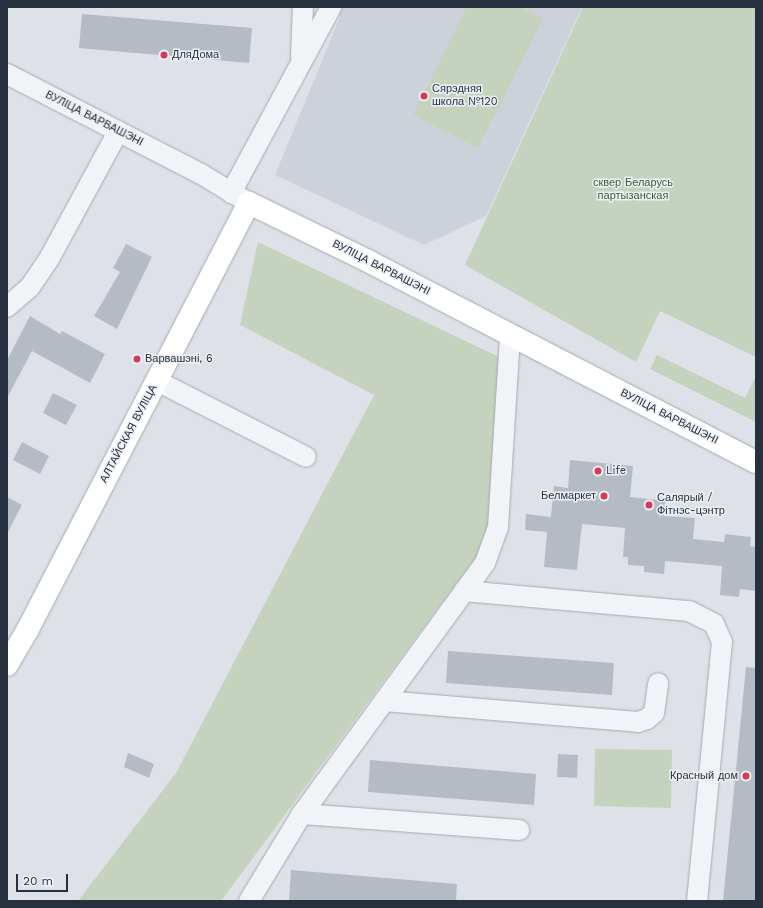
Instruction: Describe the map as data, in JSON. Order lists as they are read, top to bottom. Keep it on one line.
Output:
{"streets":{"main road":["ВУЛІЦА ВАРВАШЭНІ","АЛТАЙСКАЯ ВУЛІЦА"]},"crossings":[["ВУЛІЦА ВАРВАШЭНІ","АЛТАЙСКАЯ ВУЛІЦА"]],"parks":["сквер Беларусь партызанская"],"places":["ДляДома","Сярэдняя школа №120","Варвашэні, 6","Life","Белмаркет","Салярый / Фітнэс-цэнтр","Красный дом"],"scale_bar":"20 m"}
